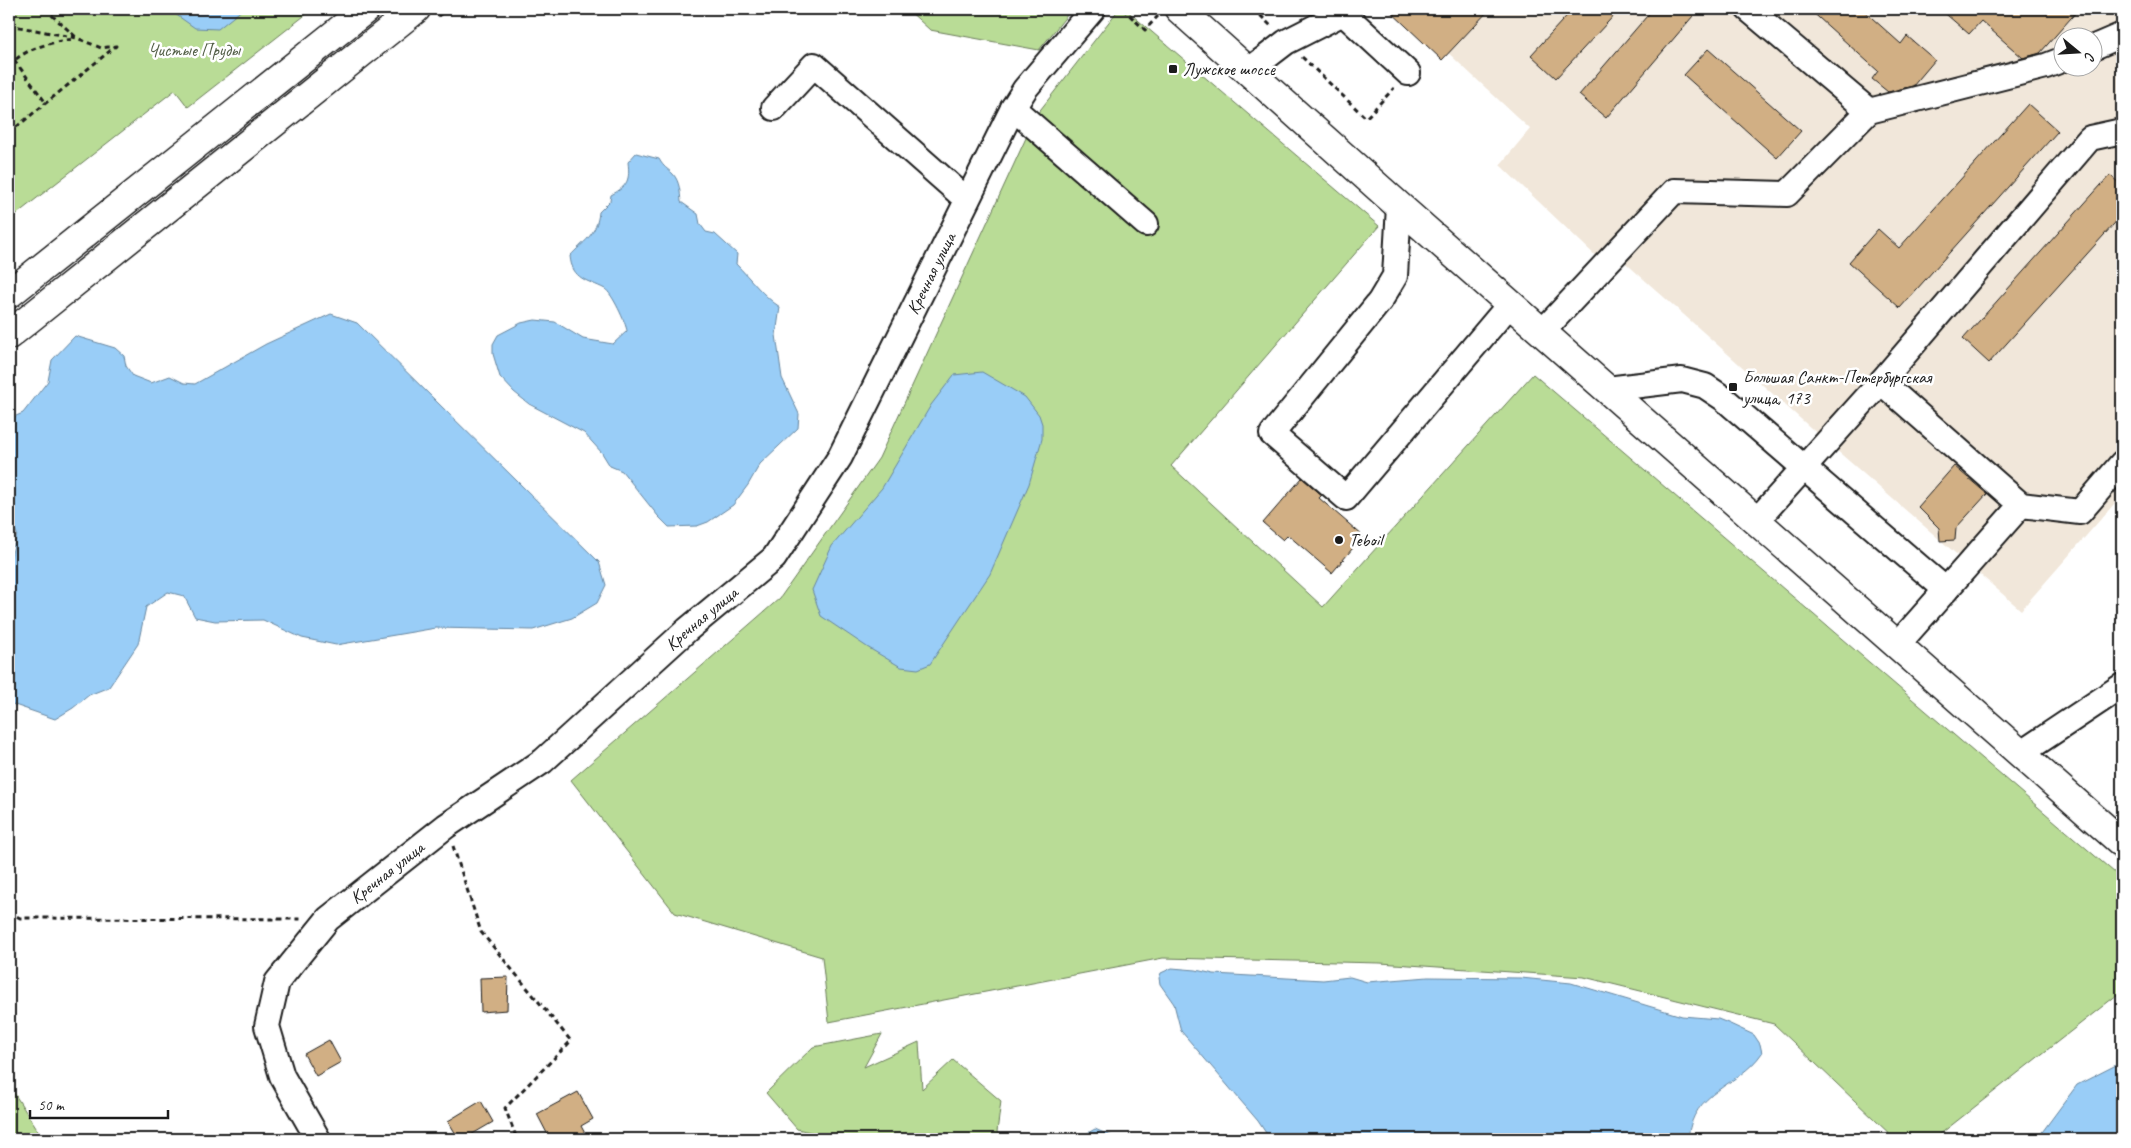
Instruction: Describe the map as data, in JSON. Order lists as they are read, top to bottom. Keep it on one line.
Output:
{"streets":{"street":["Кречная улица"]},"parks":["Чистые Пруды"],"places":{"transit":["Лужское шоссе","Большая Санкт-Петербургская улица, 173"],"other":["Teboil"]},"scale_bar":"50 m","north":"right"}
